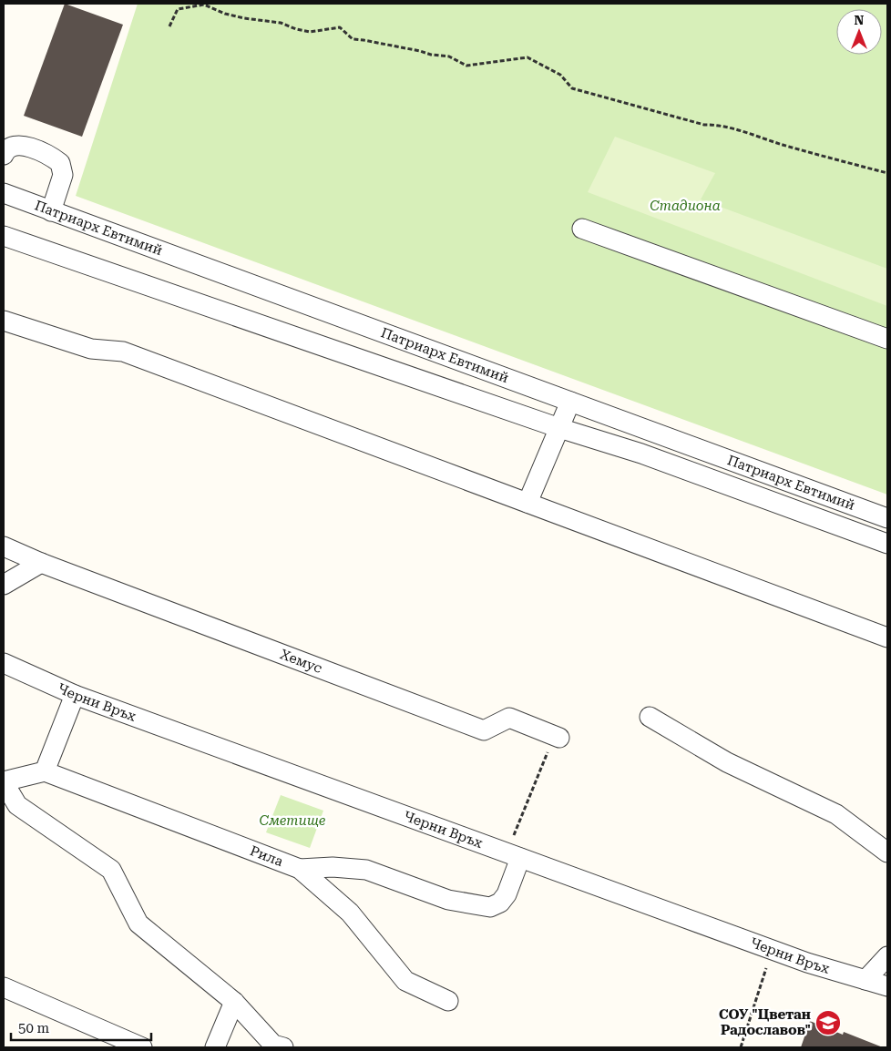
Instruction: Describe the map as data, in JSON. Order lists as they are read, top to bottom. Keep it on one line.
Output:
{"streets":{"street":["Патриарх Евтимий","Хемус","Черни Връх","Рила"]},"parks":["Стадиона","Сметище"],"places":{"school or university":["СОУ \"Цветан Радославов\""]},"scale_bar":"50 m","north":"top"}
